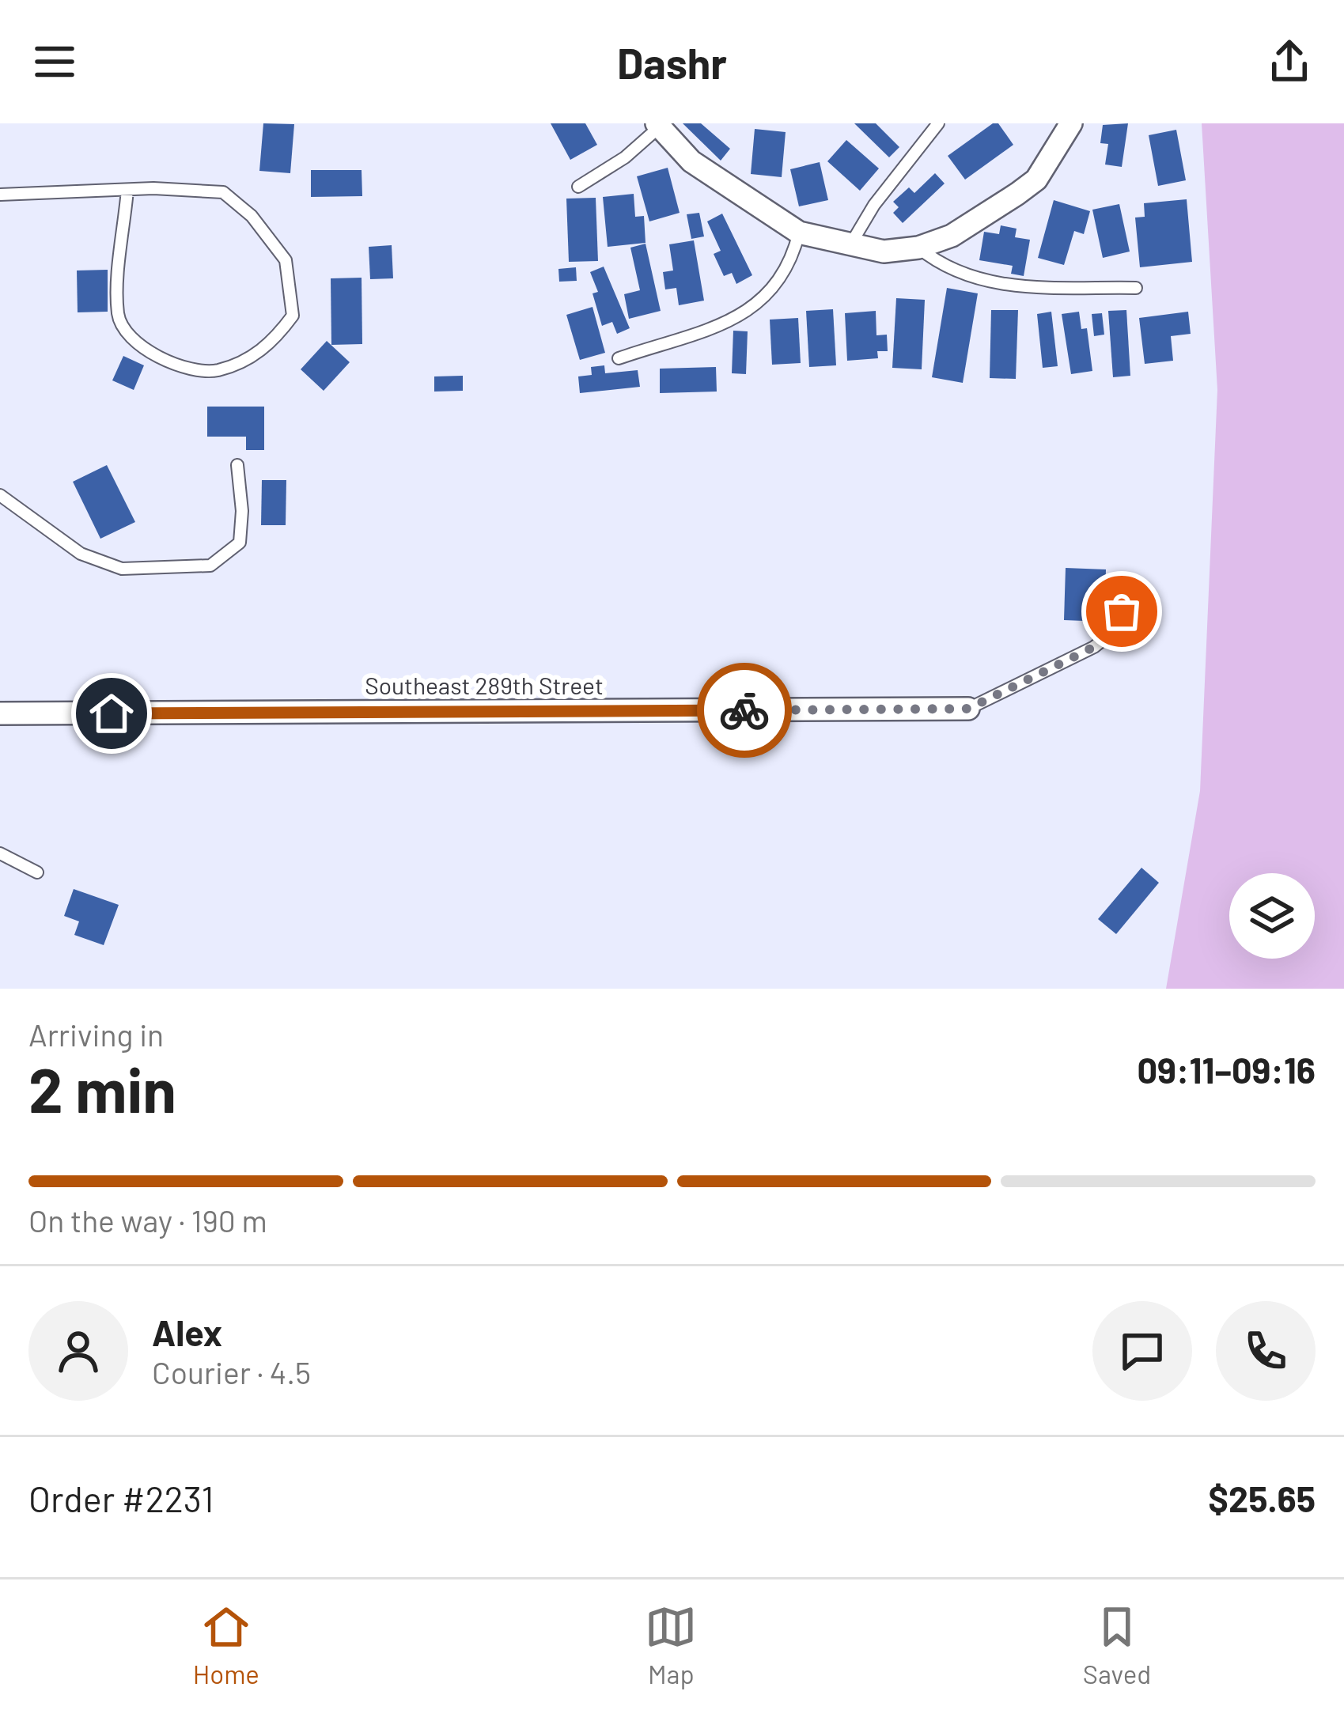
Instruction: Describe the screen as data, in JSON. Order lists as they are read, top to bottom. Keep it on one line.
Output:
{"streets":{"street":["Southeast 289th Street"]},"page":{"header":"Dashr","heading":["2 min","Arriving in","09:11–09:16"],"panel":["Alex","Courier · 4.5","Order #2231","$25.65"],"bar":"On the way · 190 m","tabs":["Home","Map","Saved"]}}
